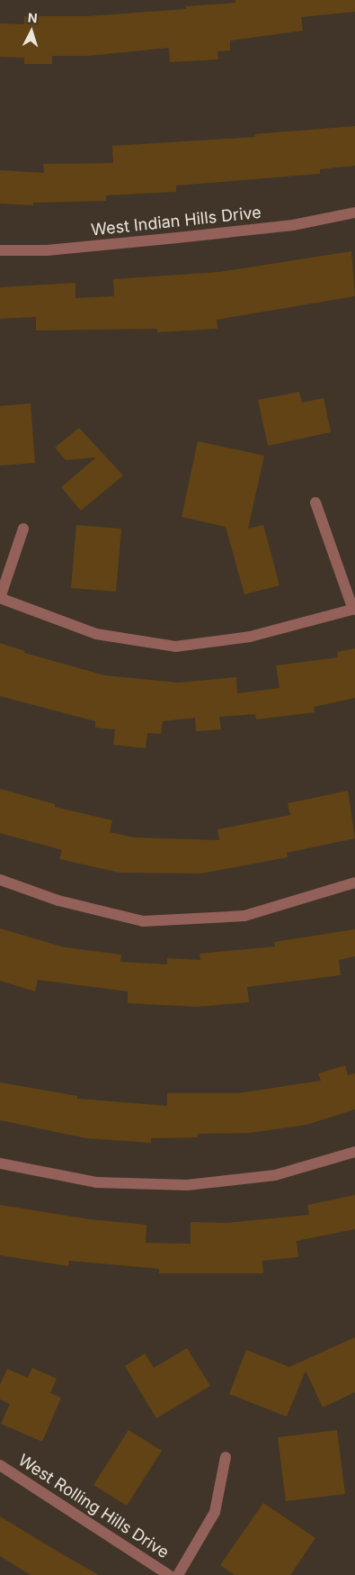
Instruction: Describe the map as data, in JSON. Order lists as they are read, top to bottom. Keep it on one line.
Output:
{"streets":{"street":["West Indian Hills Drive","West Rolling Hills Drive"]},"north":"top"}
